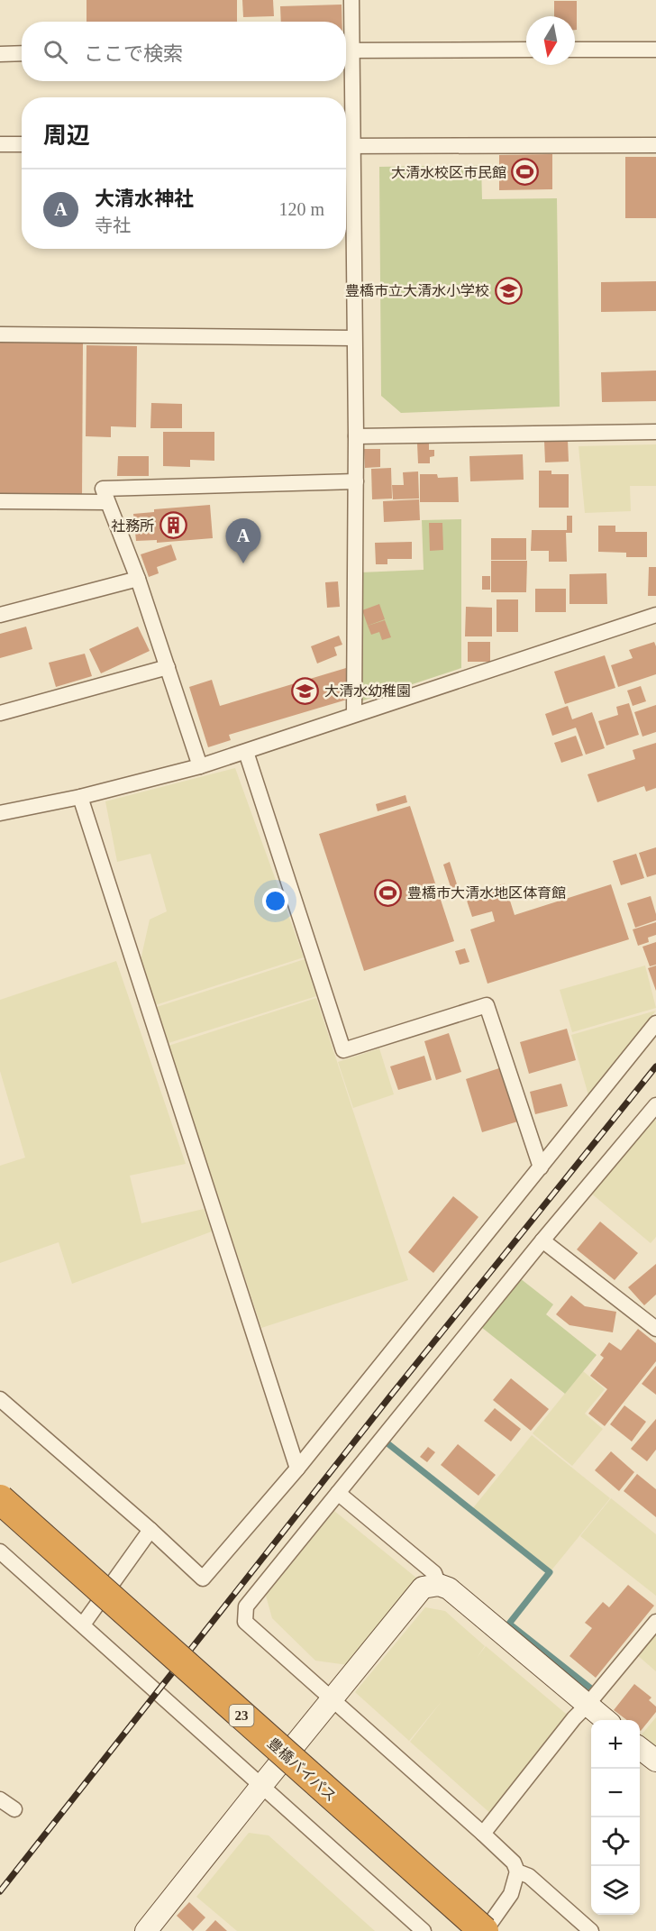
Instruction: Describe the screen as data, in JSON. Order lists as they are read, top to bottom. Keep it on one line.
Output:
{"streets":{"highway":["23","豊橋バイパス"]},"places":{"sports":["大清水校区市民館","豊橋市大清水地区体育館"],"school or university":["豊橋市立大清水小学校","大清水幼稚園"],"building":["社務所"]},"north":"bottom","page":{"search":"ここで検索","heading":"周辺","list":[{"mark":"A","name":"大清水神社","note":"寺社","value":"120 m"}],"pins":"A","map_buttons":["+","−"]}}
